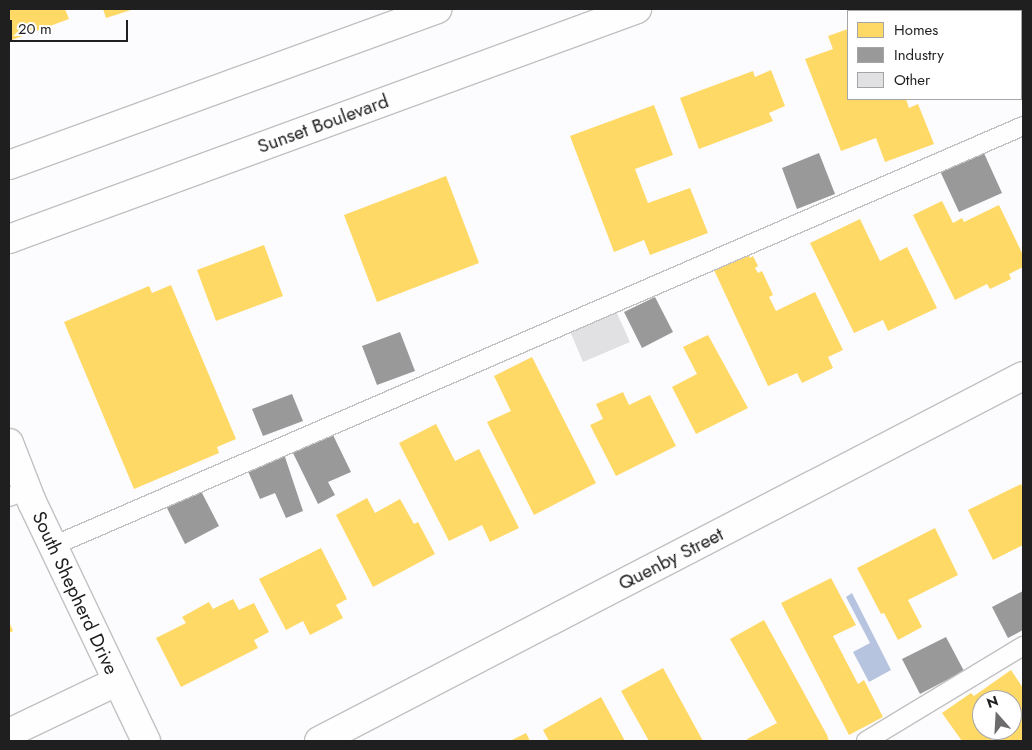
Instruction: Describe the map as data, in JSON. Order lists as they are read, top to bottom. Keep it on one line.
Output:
{"streets":{"street":["Sunset Boulevard","Quenby Street","South Shepherd Drive"]},"legend":["Homes","Industry","Other"],"scale_bar":"20 m","north":"top"}
